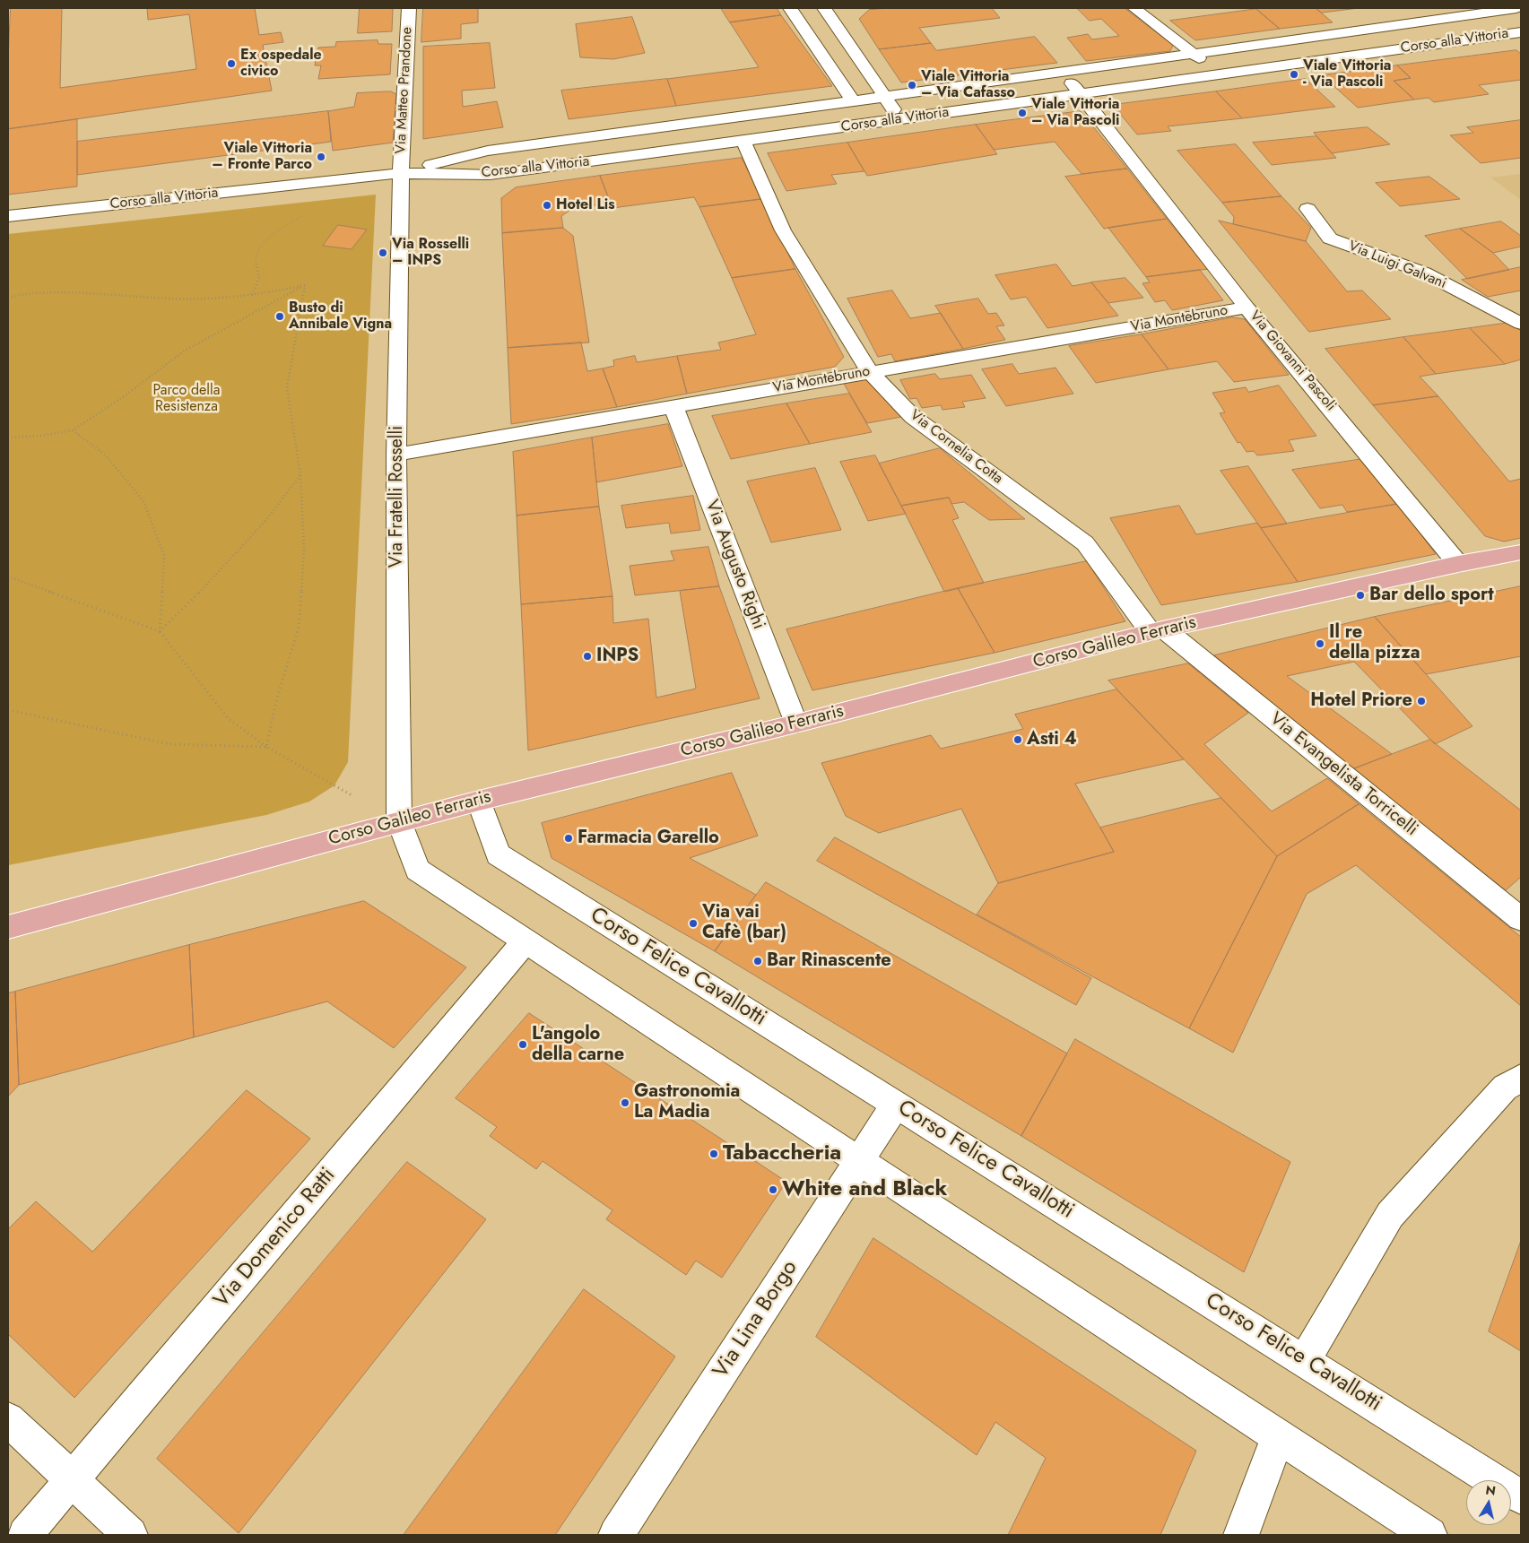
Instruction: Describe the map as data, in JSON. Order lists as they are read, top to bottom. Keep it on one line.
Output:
{"streets":{"main road":["Corso Galileo Ferraris"],"street":["Corso alla Vittoria","Via Matteo Prandone","Via Luigi Galvani","Via Montebruno","Via Giovanni Pascoli","Via Cornelia Cotta","Via Fratelli Rosselli","Via Augusto Righi","Via Evangelista Torricelli","Corso Felice Cavallotti","Via Domenico Ratti","Via Lina Borgo"]},"crossings":[["Corso alla Vittoria","Via Matteo Prandone"],["Corso alla Vittoria","Via Giovanni Pascoli"],["Corso alla Vittoria","Via Cornelia Cotta"],["Corso alla Vittoria","Via Fratelli Rosselli"],["Via Matteo Prandone","Via Fratelli Rosselli"],["Via Montebruno","Via Giovanni Pascoli"],["Via Montebruno","Via Cornelia Cotta"],["Via Montebruno","Via Fratelli Rosselli"],["Via Montebruno","Via Augusto Righi"],["Via Giovanni Pascoli","Corso Galileo Ferraris"],["Via Cornelia Cotta","Corso Galileo Ferraris"],["Via Cornelia Cotta","Via Evangelista Torricelli"],["Via Fratelli Rosselli","Corso Galileo Ferraris"],["Via Augusto Righi","Corso Galileo Ferraris"],["Corso Galileo Ferraris","Via Evangelista Torricelli"],["Corso Galileo Ferraris","Corso Felice Cavallotti"],["Corso Felice Cavallotti","Via Lina Borgo"]],"parks":["Parco della Resistenza"],"places":["Ex ospedale civico","Viale Vittoria - Via Pascoli","Viale Vittoria – Via Cafasso","Viale Vittoria – Via Pascoli","Viale Vittoria – Fronte Parco","Hotel Lis","Via Rosselli – INPS","Busto di Annibale Vigna","Bar dello sport","Il re della pizza","INPS","Hotel Priore","Asti 4","Farmacia Garello","Via vai Cafè (bar)","Bar Rinascente","L'angolo della carne","Gastronomia La Madia","Tabaccheria","White and Black"],"north":"top"}
